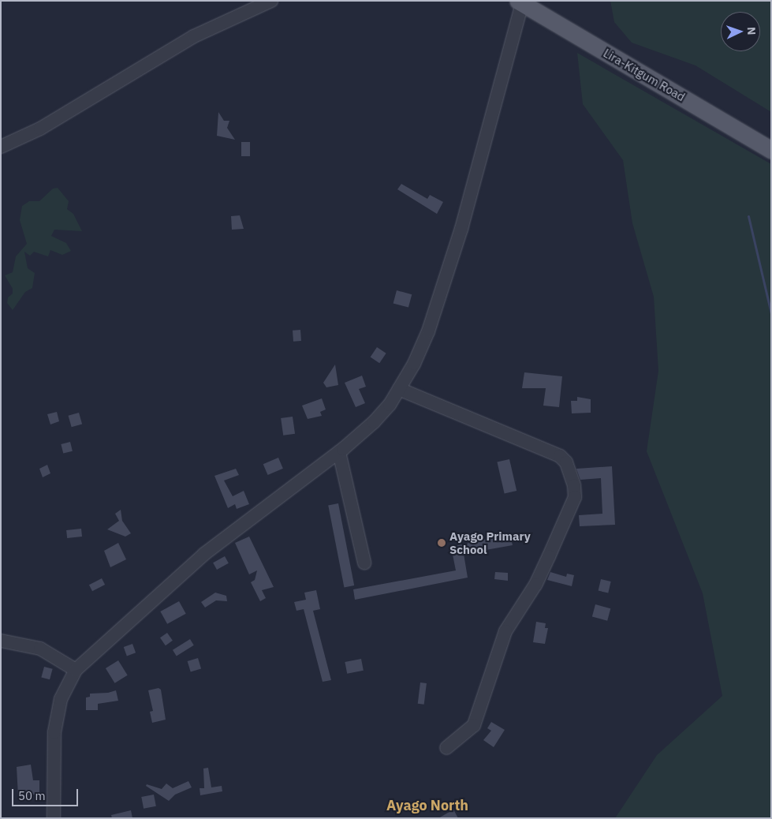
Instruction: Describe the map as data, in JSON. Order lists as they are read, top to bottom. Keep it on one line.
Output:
{"streets":{"main road":["Lira-Kitgum Road"]},"districts":["Ayago North"],"places":["Ayago Primary School"],"scale_bar":"50 m","north":"right"}
